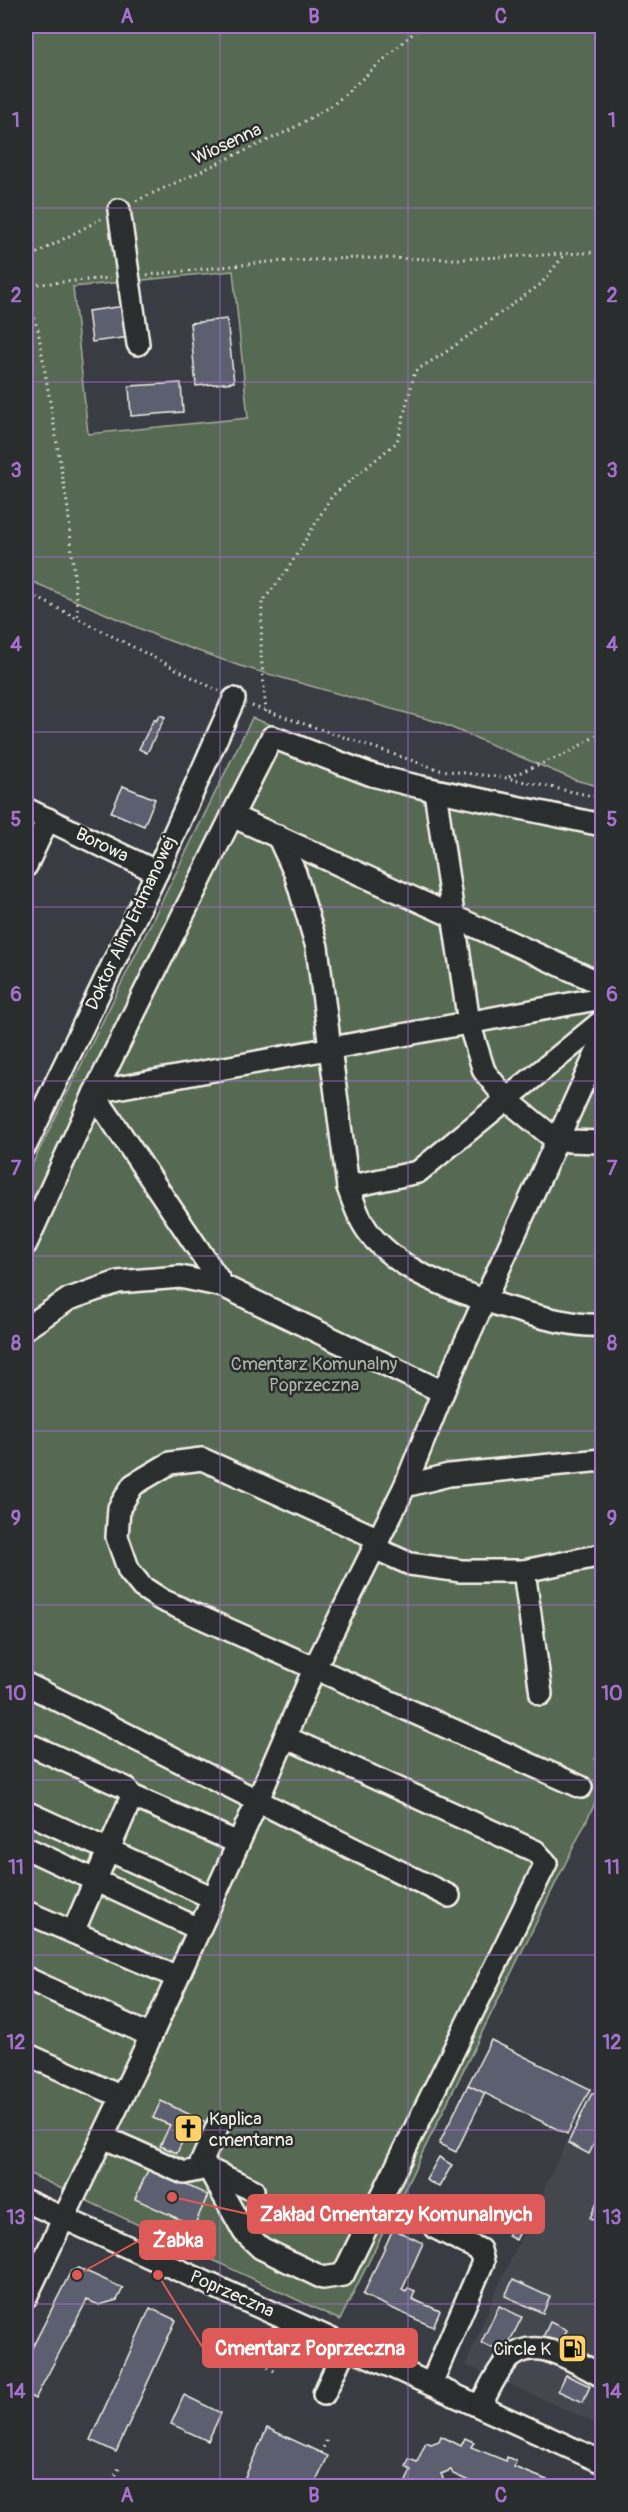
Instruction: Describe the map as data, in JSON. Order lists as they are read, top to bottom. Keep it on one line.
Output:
{"streets":{"street":["Borowa","Doktor Aliny Erdmanowej","Poprzeczna"],"path":["Wiosenna"]},"crossings":[["Borowa","Doktor Aliny Erdmanowej"]],"parks":["Cmentarz Komunalny Poprzeczna"],"places":{"church":["Kaplica cmentarna"],"other":["Zakład Cmentarzy Komunalnych","Żabka","Cmentarz Poprzeczna"],"fuel station":["Circle K"]},"grid":{"columns":["A","B","C"],"rows":["1","2","3","4","5","6","7","8","9","10","11","12","13","14"]}}
